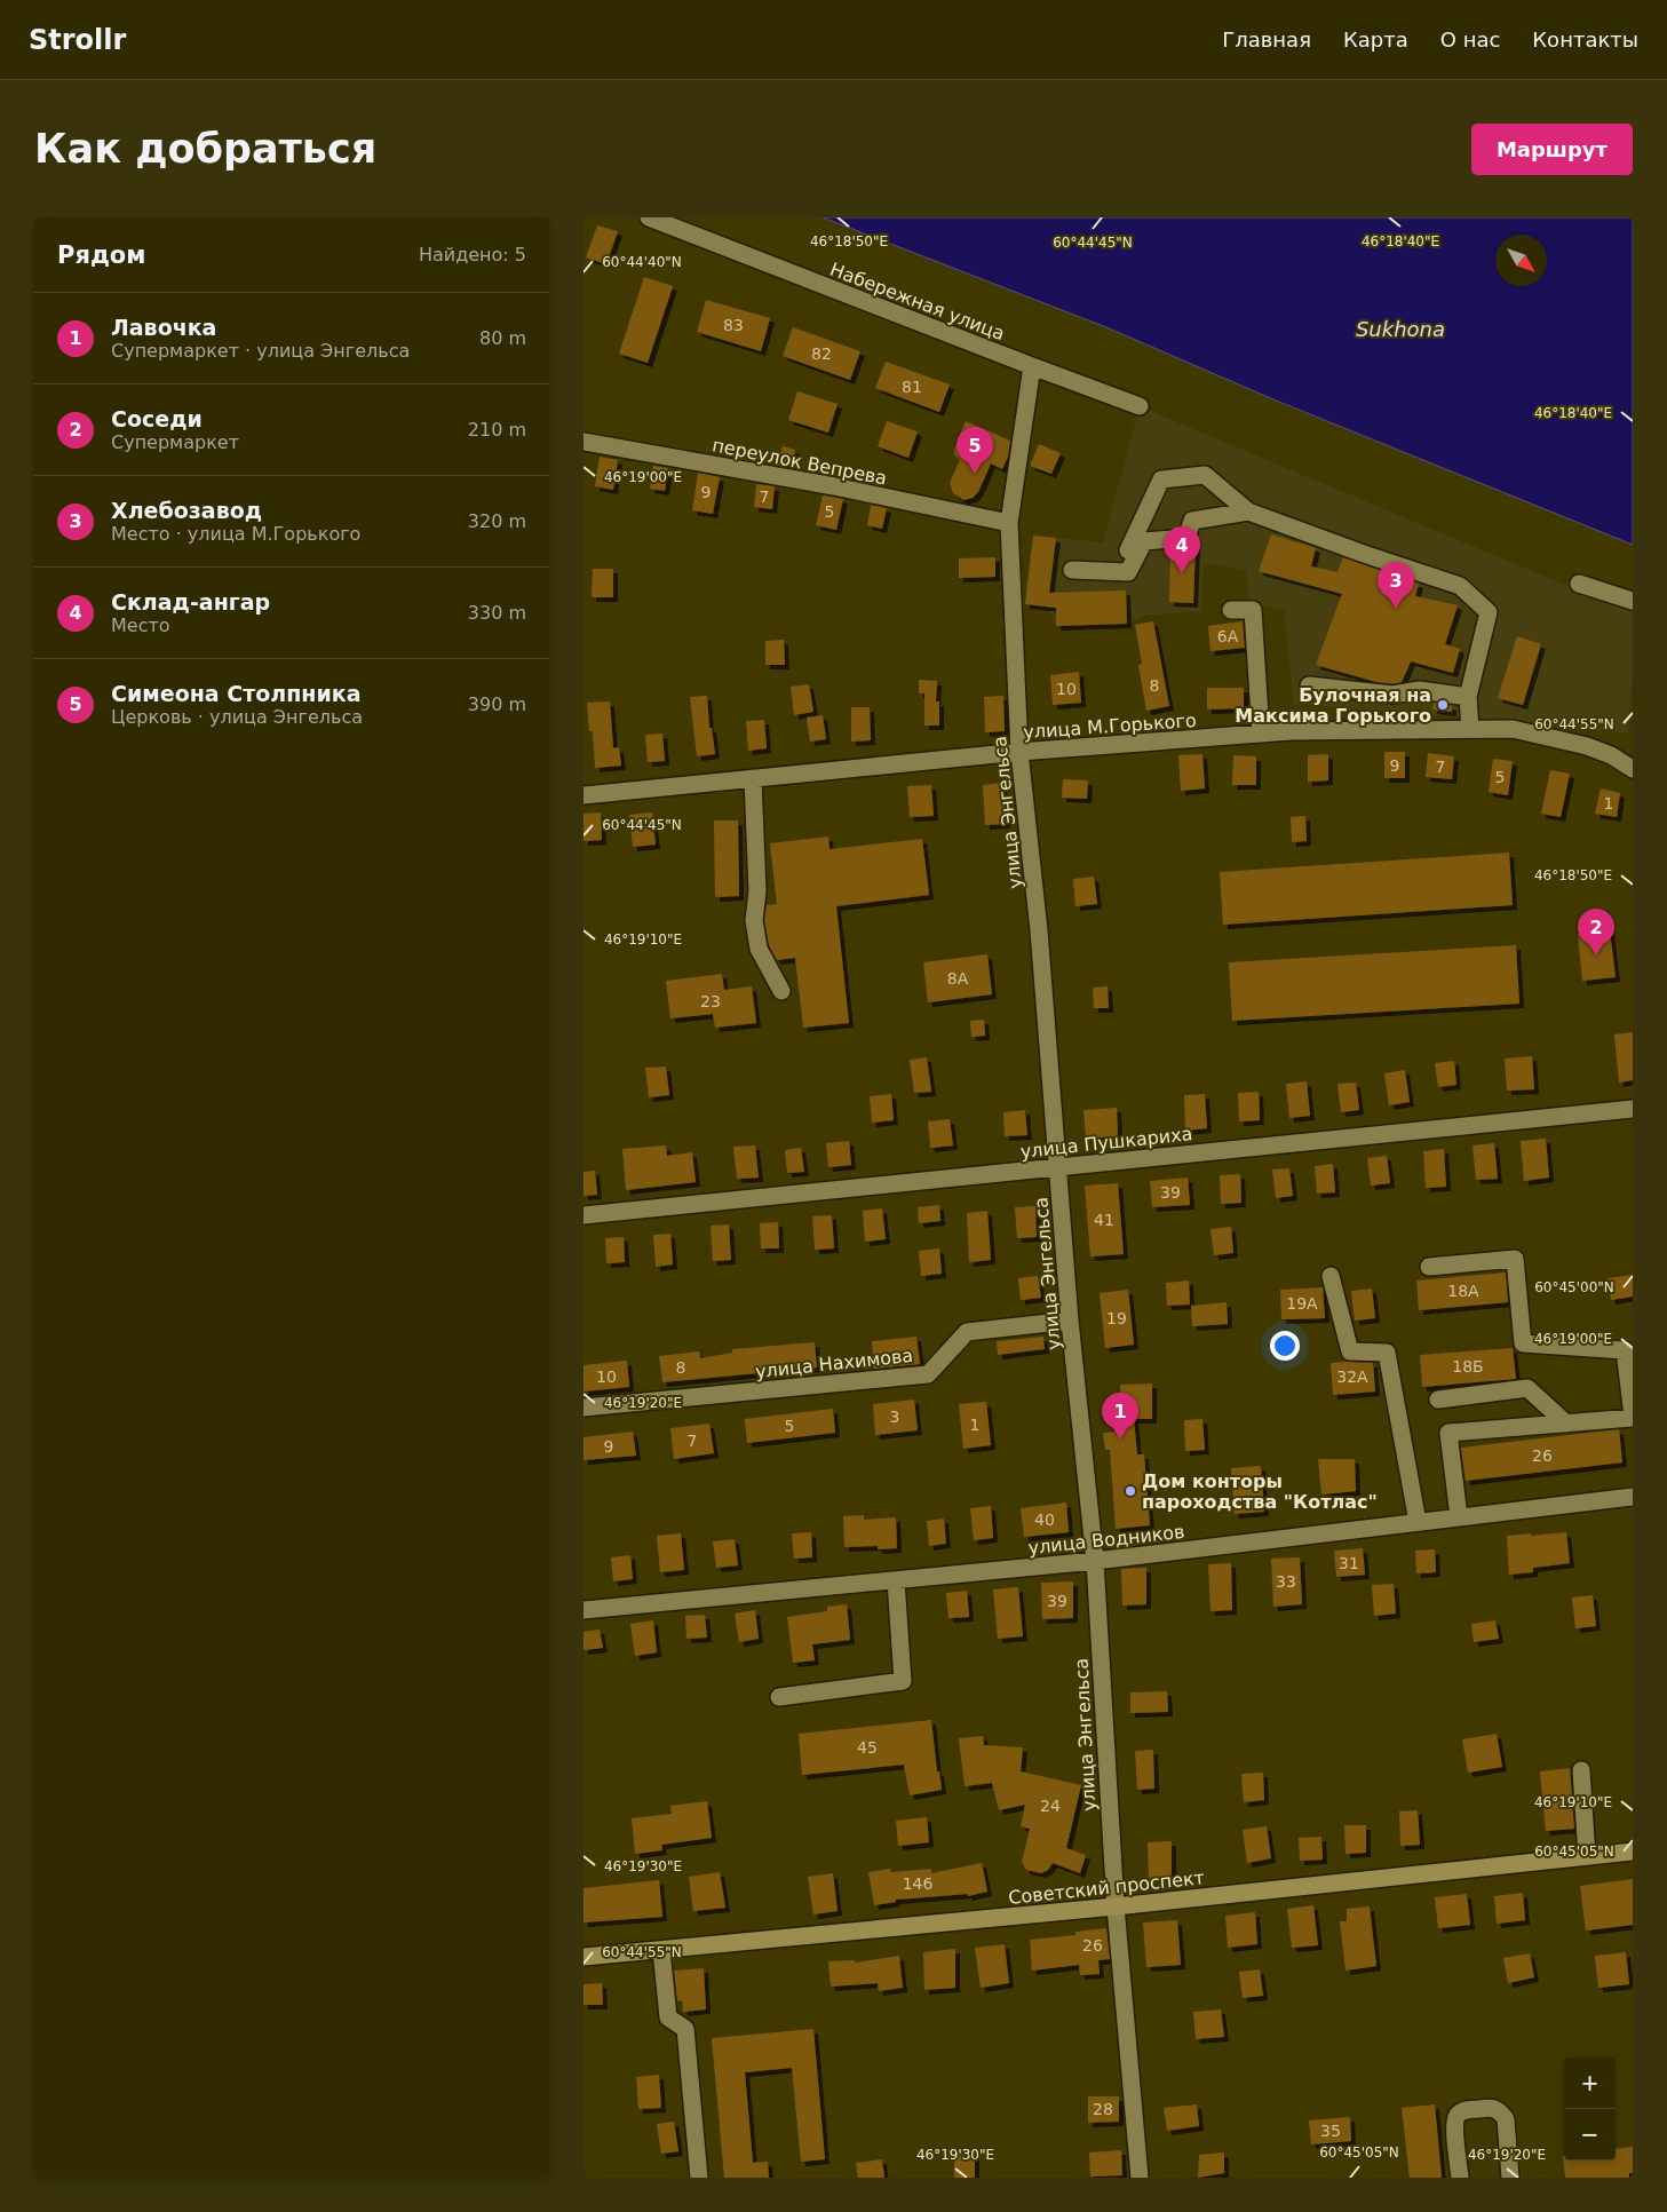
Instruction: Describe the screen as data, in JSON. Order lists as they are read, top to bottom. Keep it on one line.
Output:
{"streets":{"main road":["Советский проспект"],"street":["Набережная улица","переулок Вепрева","улица М.Горького","улица Энгельса","улица Пушкариха","улица Нахимова","улица Водников"]},"crossings":[["Набережная улица","улица Энгельса"],["переулок Вепрева","улица Энгельса"],["улица М.Горького","улица Энгельса"],["улица Энгельса","улица Пушкариха"],["улица Энгельса","улица Нахимова"],["улица Энгельса","улица Водников"],["улица Энгельса","Советский проспект"]],"water":["Sukhona"],"places":["Булочная на Максима Горького","Дом конторы пароходства \"Котлас\""],"house_numbers":["83","82","81","9","7","5","6А","8","10","9","7","5","1","8А","23","39","41","18А","19А","19","18Б","8","10","32А","3","1","5","7","9","26","40","31","33","39","45","24","146","26","28","35"],"north":"bottom right","page":{"header":"Strollr","nav":["Главная","Карта","О нас","Контакты"],"buttons":"Маршрут","title":"Как добраться","heading":["Рядом","Найдено: 5"],"list":[{"mark":"1","name":"Лавочка","note":"Супермаркет · улица Энгельса","value":"80 m"},{"mark":"2","name":"Соседи","note":"Супермаркет","value":"210 m"},{"mark":"3","name":"Хлебозавод","note":"Место · улица М.Горького","value":"320 m"},{"mark":"4","name":"Склад-ангар","note":"Место","value":"330 m"},{"mark":"5","name":"Симеона Столпника","note":"Церковь · улица Энгельса","value":"390 m"}],"pins":["5","4","3","2","1"],"map_buttons":["+","−"]},"coordinates":["46°18'40\"E","46°18'50\"E","60°44'45\"N","60°44'40\"N","46°19'00\"E","60°44'55\"N","46°19'10\"E","60°45'00\"N","46°19'20\"E","60°45'05\"N","46°19'30\"E"]}
